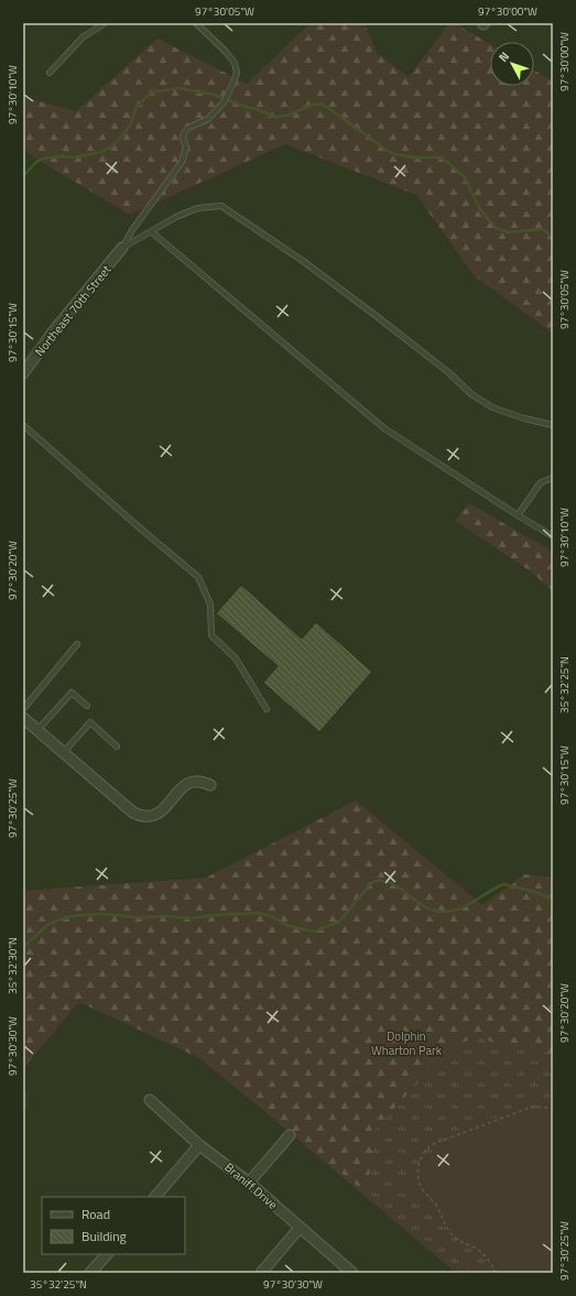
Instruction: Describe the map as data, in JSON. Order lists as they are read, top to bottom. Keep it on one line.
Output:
{"streets":{"street":["Northeast 70th Street","Braniff Drive"]},"parks":["Dolphin Wharton Park"],"legend":["Road","Building"],"north":"top left","coordinates":["97°30'05\"W","97°30'00\"W","97°30'10\"W","97°30'15\"W","97°30'20\"W","35°32'25\"N","97°30'25\"W","35°32'30\"N","97°30'30\"W"]}
